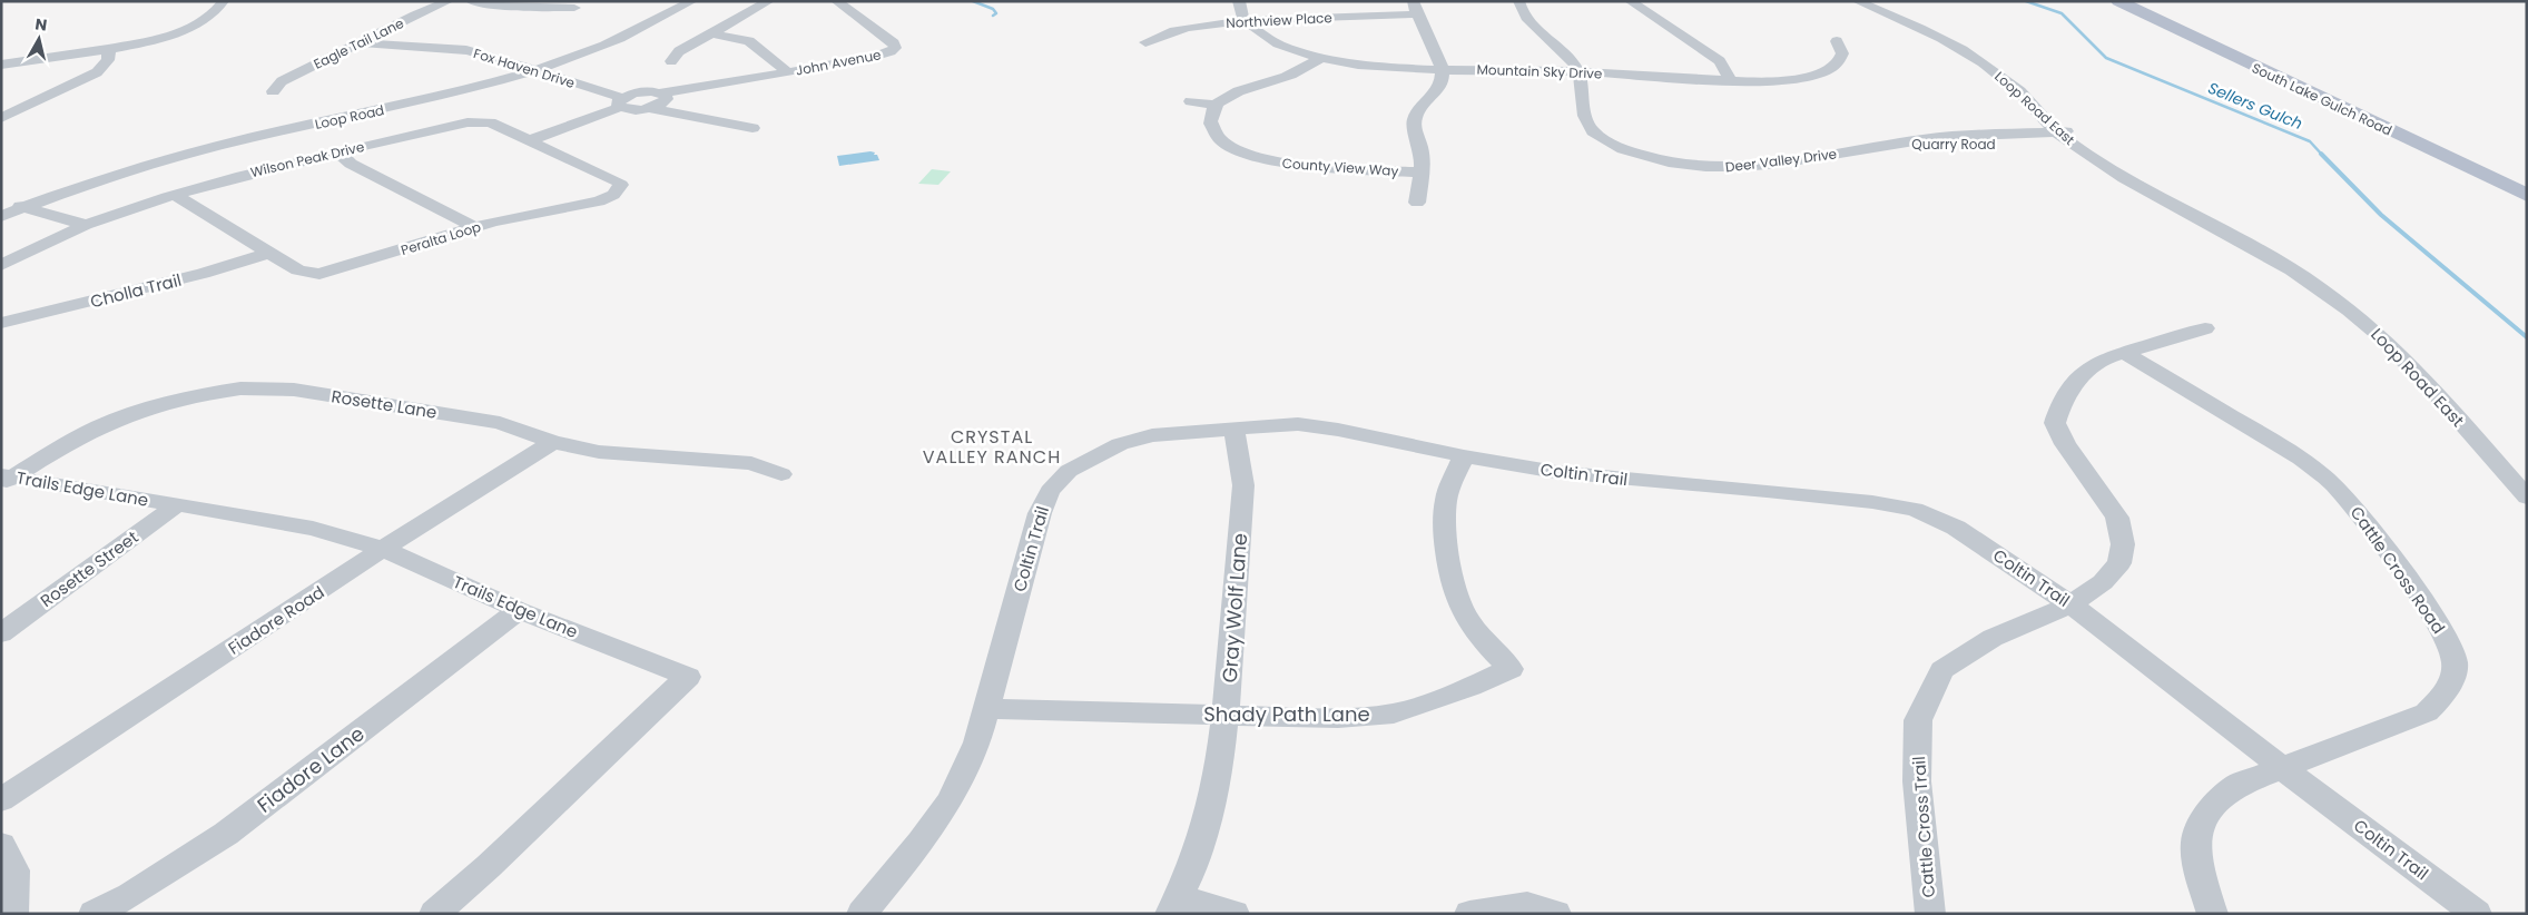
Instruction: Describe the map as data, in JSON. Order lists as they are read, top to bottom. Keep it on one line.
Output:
{"streets":{"main road":["South Lake Gulch Road"],"street":["Northview Place","Eagle Tail Lane","John Avenue","Fox Haven Drive","Mountain Sky Drive","Loop Road East","Loop Road","Quarry Road","Wilson Peak Drive","Deer Valley Drive","County View Way","Peralta Loop","Cholla Trail","Rosette Lane","Coltin Trail","Trails Edge Lane","Rosette Street","Cattle Cross Road","Gray Wolf Lane","Fiadore Road","Shady Path Lane","Fiadore Lane","Cattle Cross Trail"]},"crossings":[["Northview Place","Mountain Sky Drive"],["Eagle Tail Lane","Fox Haven Drive"],["Fox Haven Drive","Loop Road"],["Mountain Sky Drive","Deer Valley Drive"],["Loop Road East","Quarry Road"],["Quarry Road","Deer Valley Drive"],["Wilson Peak Drive","Peralta Loop"],["Peralta Loop","Cholla Trail"],["Rosette Lane","Trails Edge Lane"],["Rosette Lane","Fiadore Road"],["Coltin Trail","Cattle Cross Road"],["Coltin Trail","Gray Wolf Lane"],["Coltin Trail","Shady Path Lane"],["Coltin Trail","Cattle Cross Trail"],["Trails Edge Lane","Rosette Street"],["Trails Edge Lane","Fiadore Road"],["Trails Edge Lane","Fiadore Lane"],["Cattle Cross Road","Cattle Cross Trail"],["Gray Wolf Lane","Shady Path Lane"]],"districts":["CRYSTAL VALLEY RANCH"],"water":["Sellers Gulch"],"north":"top"}
